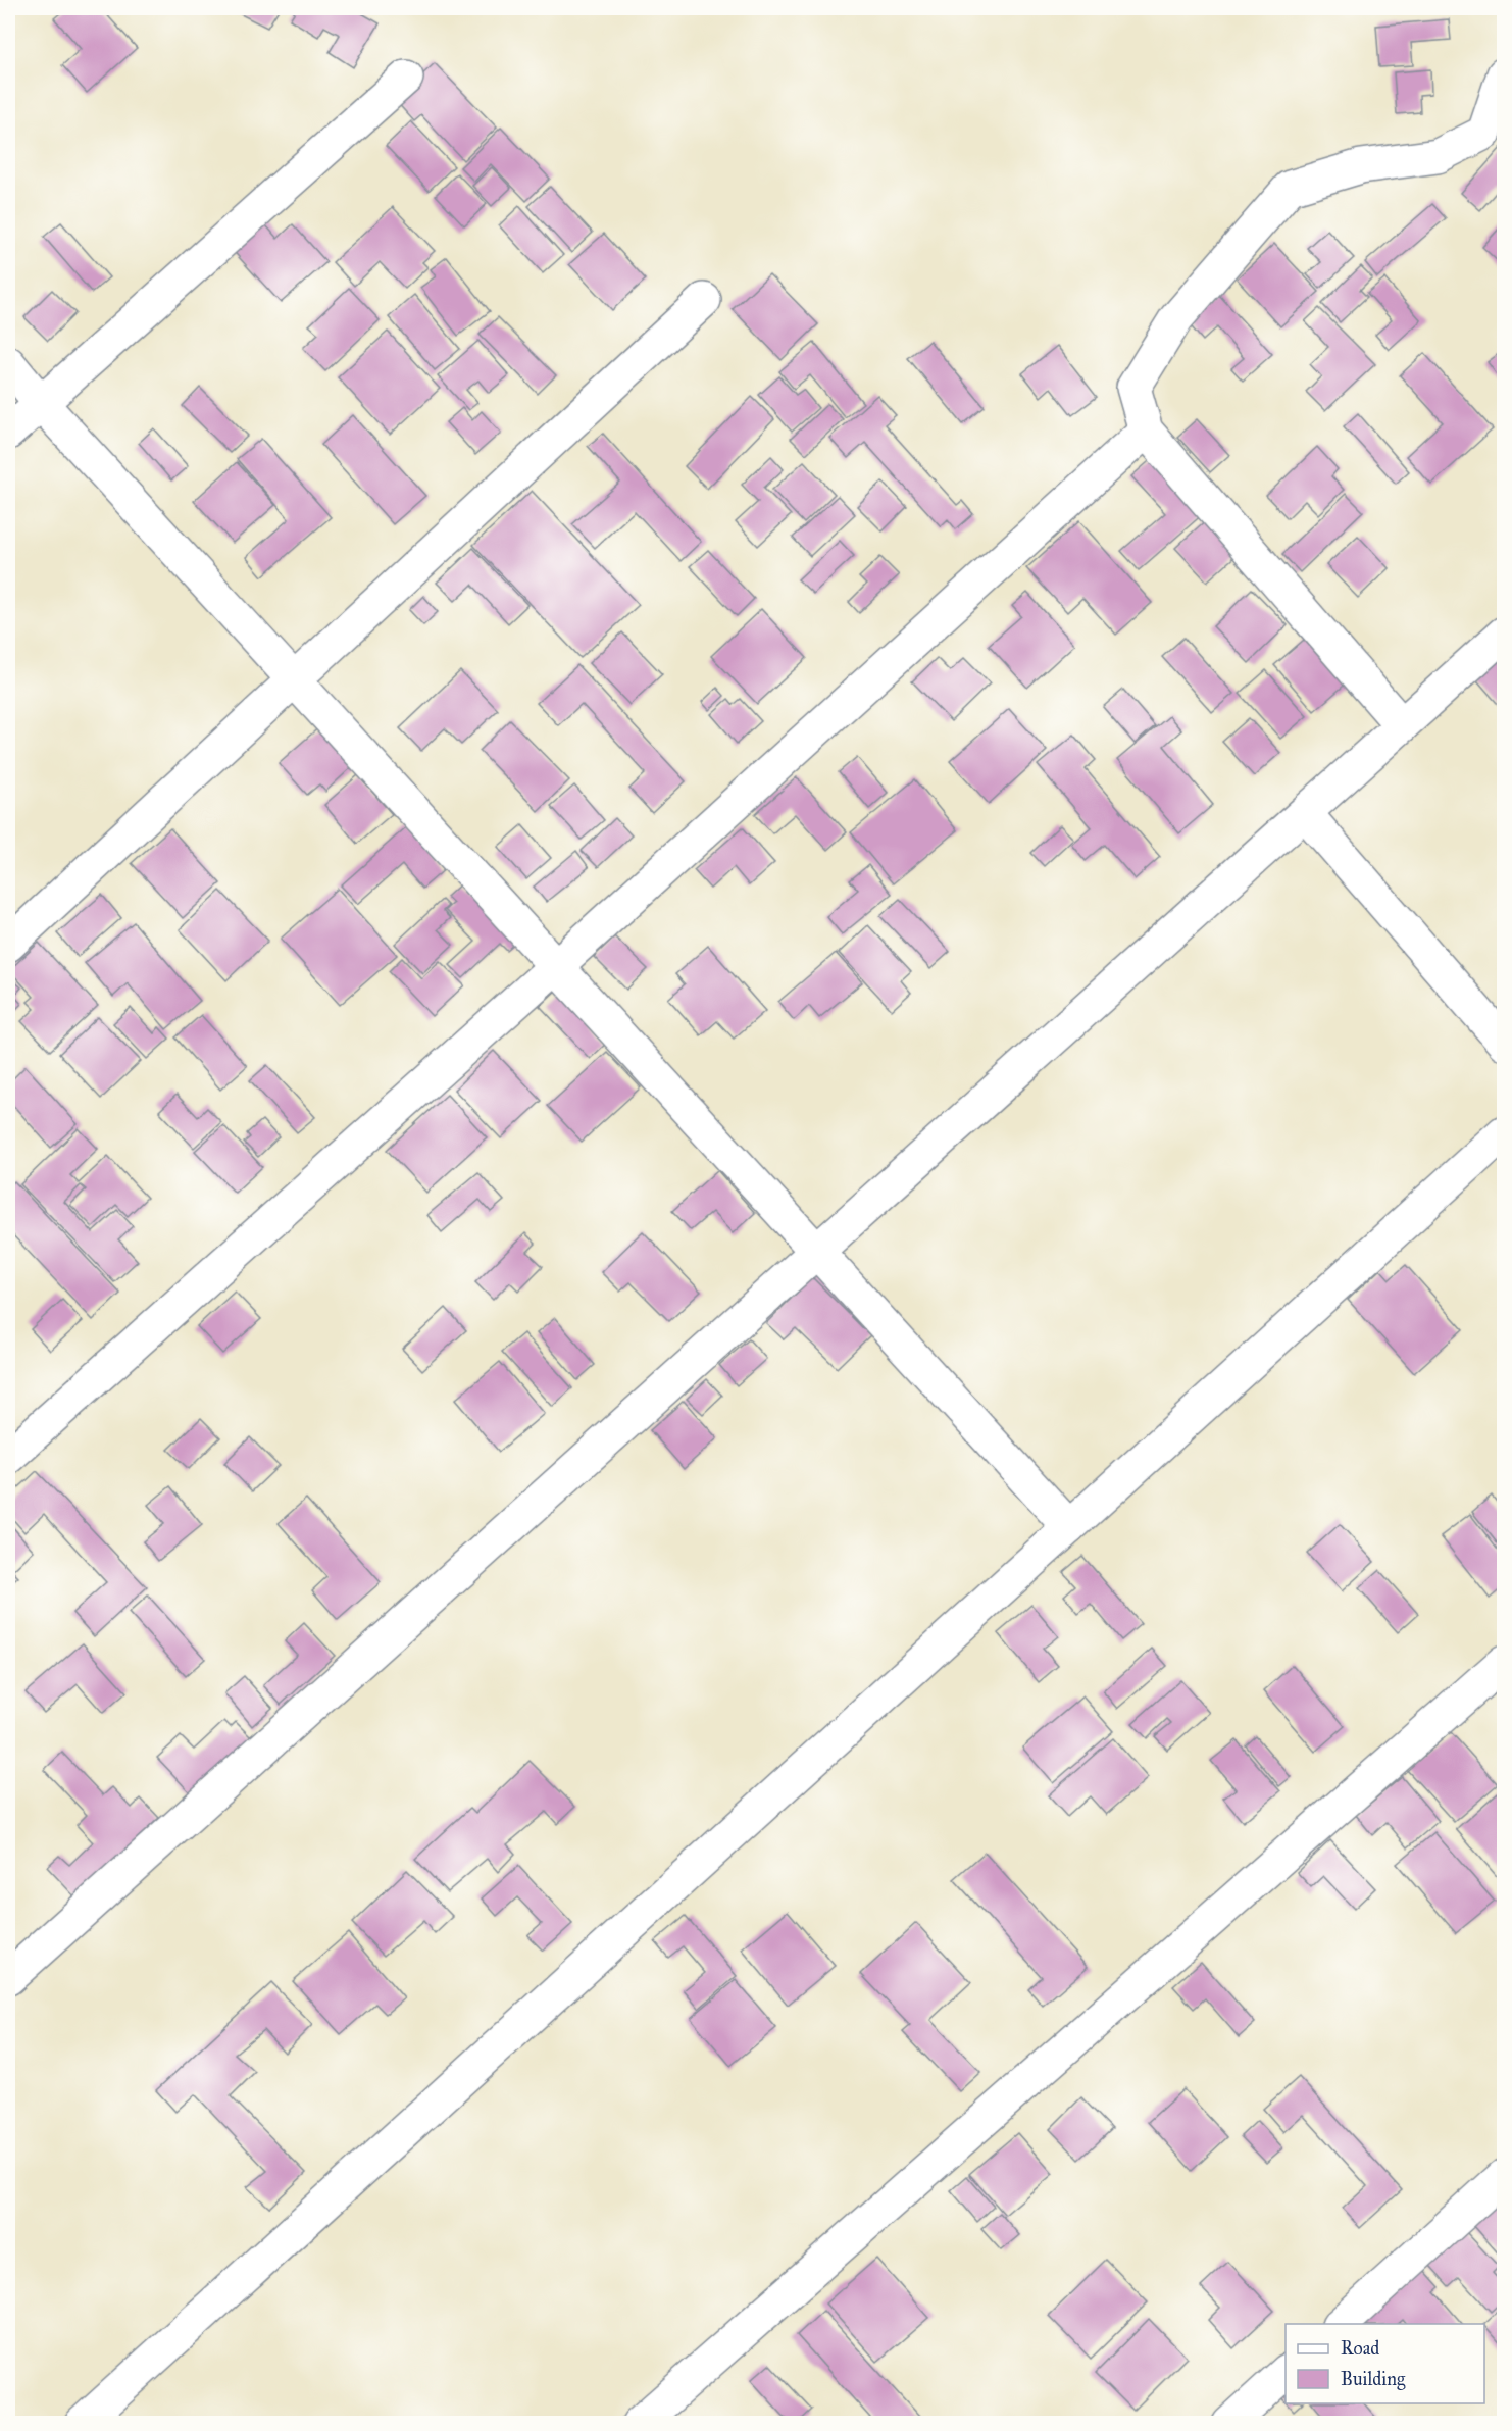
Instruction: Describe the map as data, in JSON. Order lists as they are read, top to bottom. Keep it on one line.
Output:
{"legend":["Road","Building"]}
